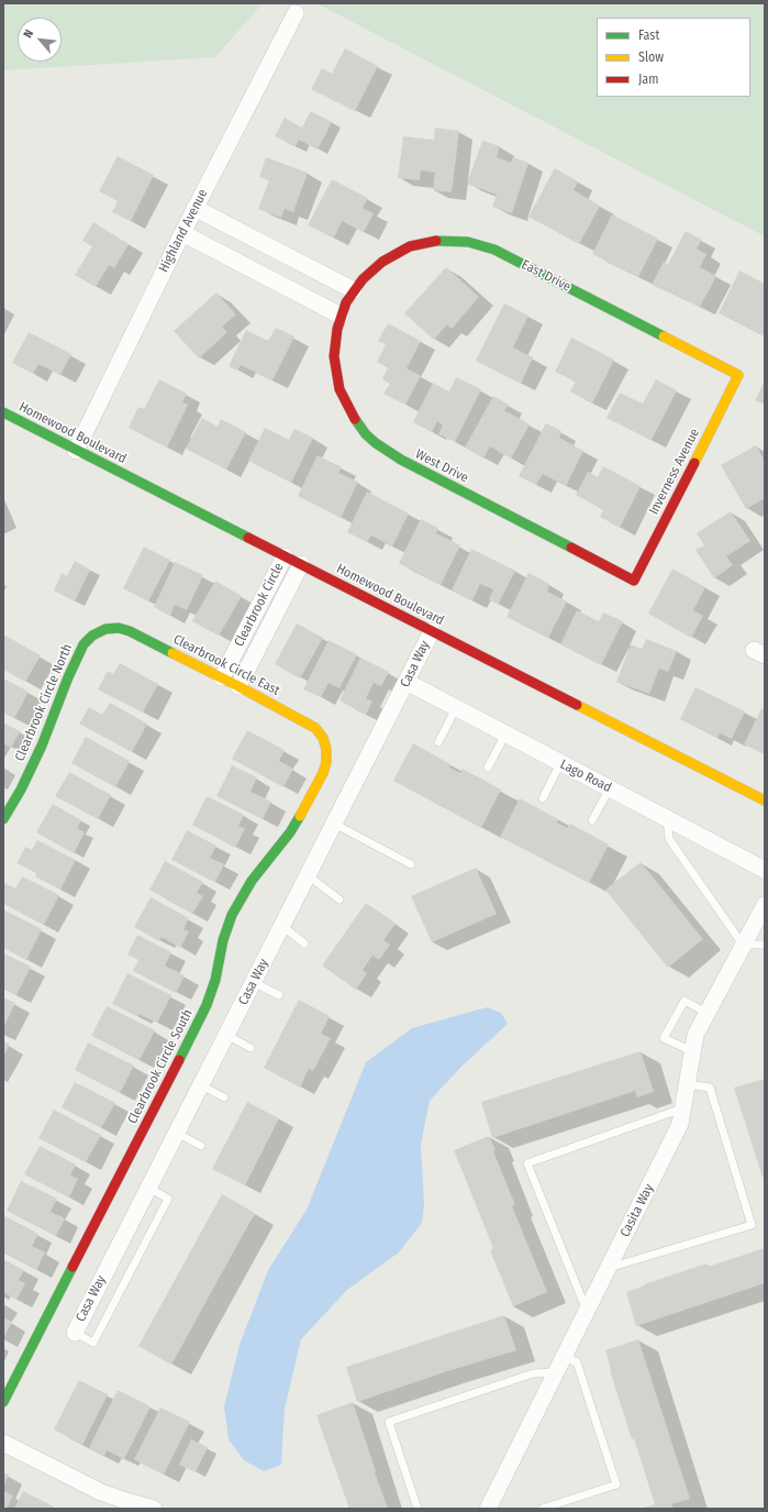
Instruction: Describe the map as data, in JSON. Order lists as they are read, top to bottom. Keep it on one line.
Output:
{"streets":{"street":["Highland Avenue","East Drive","Homewood Boulevard","West Drive","Inverness Avenue","Clearbrook Circle","Casa Way","Clearbrook Circle East","Clearbrook Circle North","Lago Road","Clearbrook Circle South","Casita Way"]},"crossings":[["Highland Avenue","Homewood Boulevard"],["East Drive","West Drive"],["East Drive","Inverness Avenue"],["Homewood Boulevard","Clearbrook Circle"],["Homewood Boulevard","Casa Way"],["West Drive","Inverness Avenue"],["Clearbrook Circle","Clearbrook Circle East"],["Casa Way","Lago Road"],["Clearbrook Circle East","Clearbrook Circle North"],["Clearbrook Circle East","Clearbrook Circle South"]],"legend":["Fast","Slow","Jam"],"north":"top left"}
